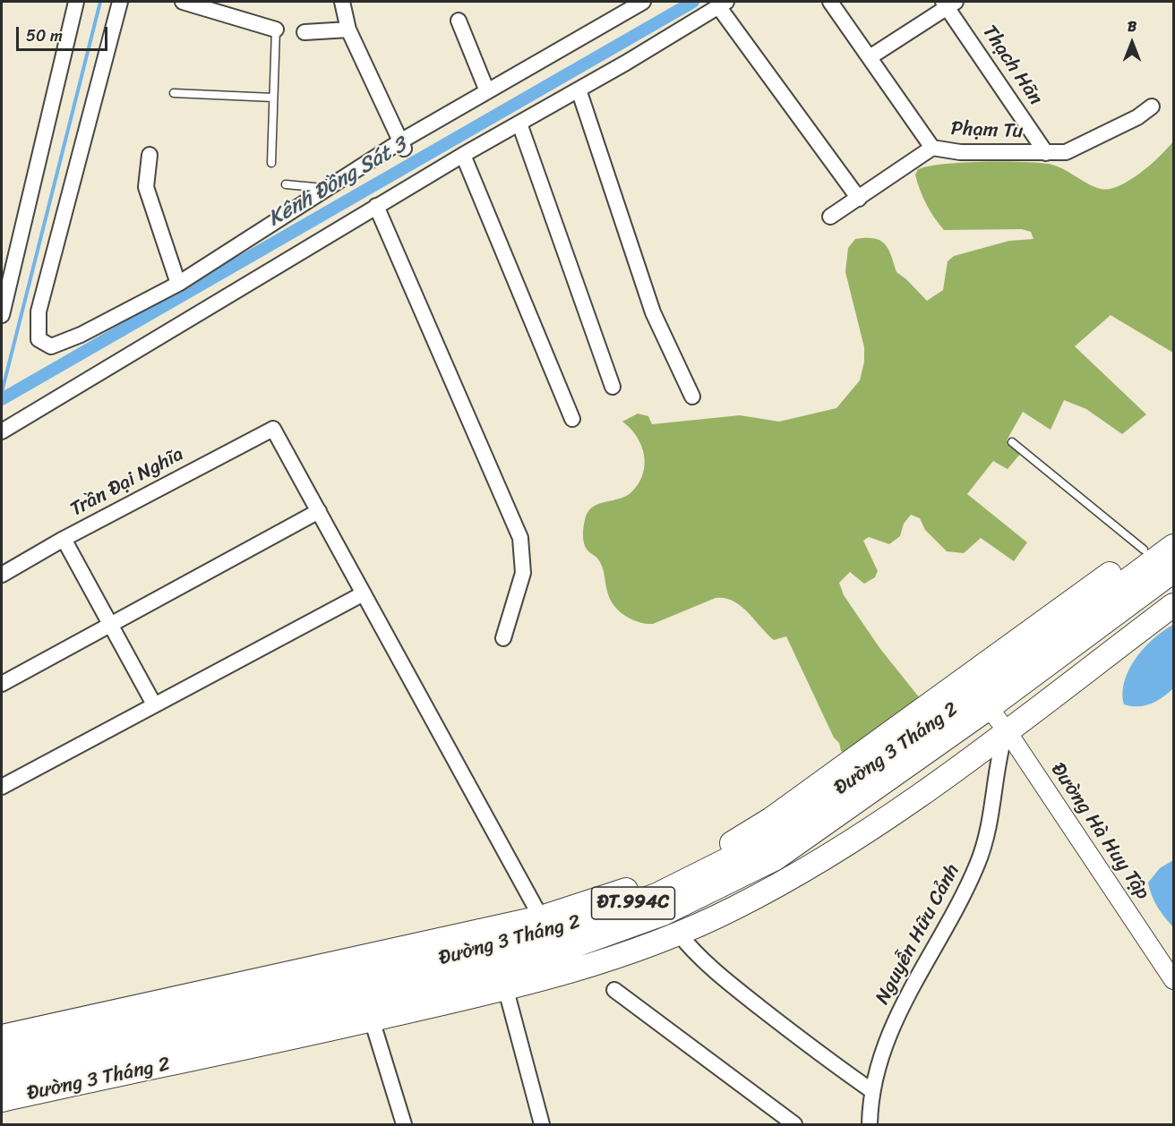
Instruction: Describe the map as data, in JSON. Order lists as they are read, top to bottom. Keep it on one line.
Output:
{"streets":{"main road":["Đường 3 Tháng 2","ĐT.994C"],"street":["Thạch Hãn","Phạm Tu","Trần Đại Nghĩa","Đường Hà Huy Tập","Nguyễn Hữu Cảnh"]},"crossings":[["Thạch Hãn","Phạm Tu"],["Đường 3 Tháng 2","Đường Hà Huy Tập"],["Đường 3 Tháng 2","Nguyễn Hữu Cảnh"],["Đường Hà Huy Tập","Nguyễn Hữu Cảnh"]],"water":["Kênh Đồng Sát 3"],"scale_bar":"50 m","north":"top"}
